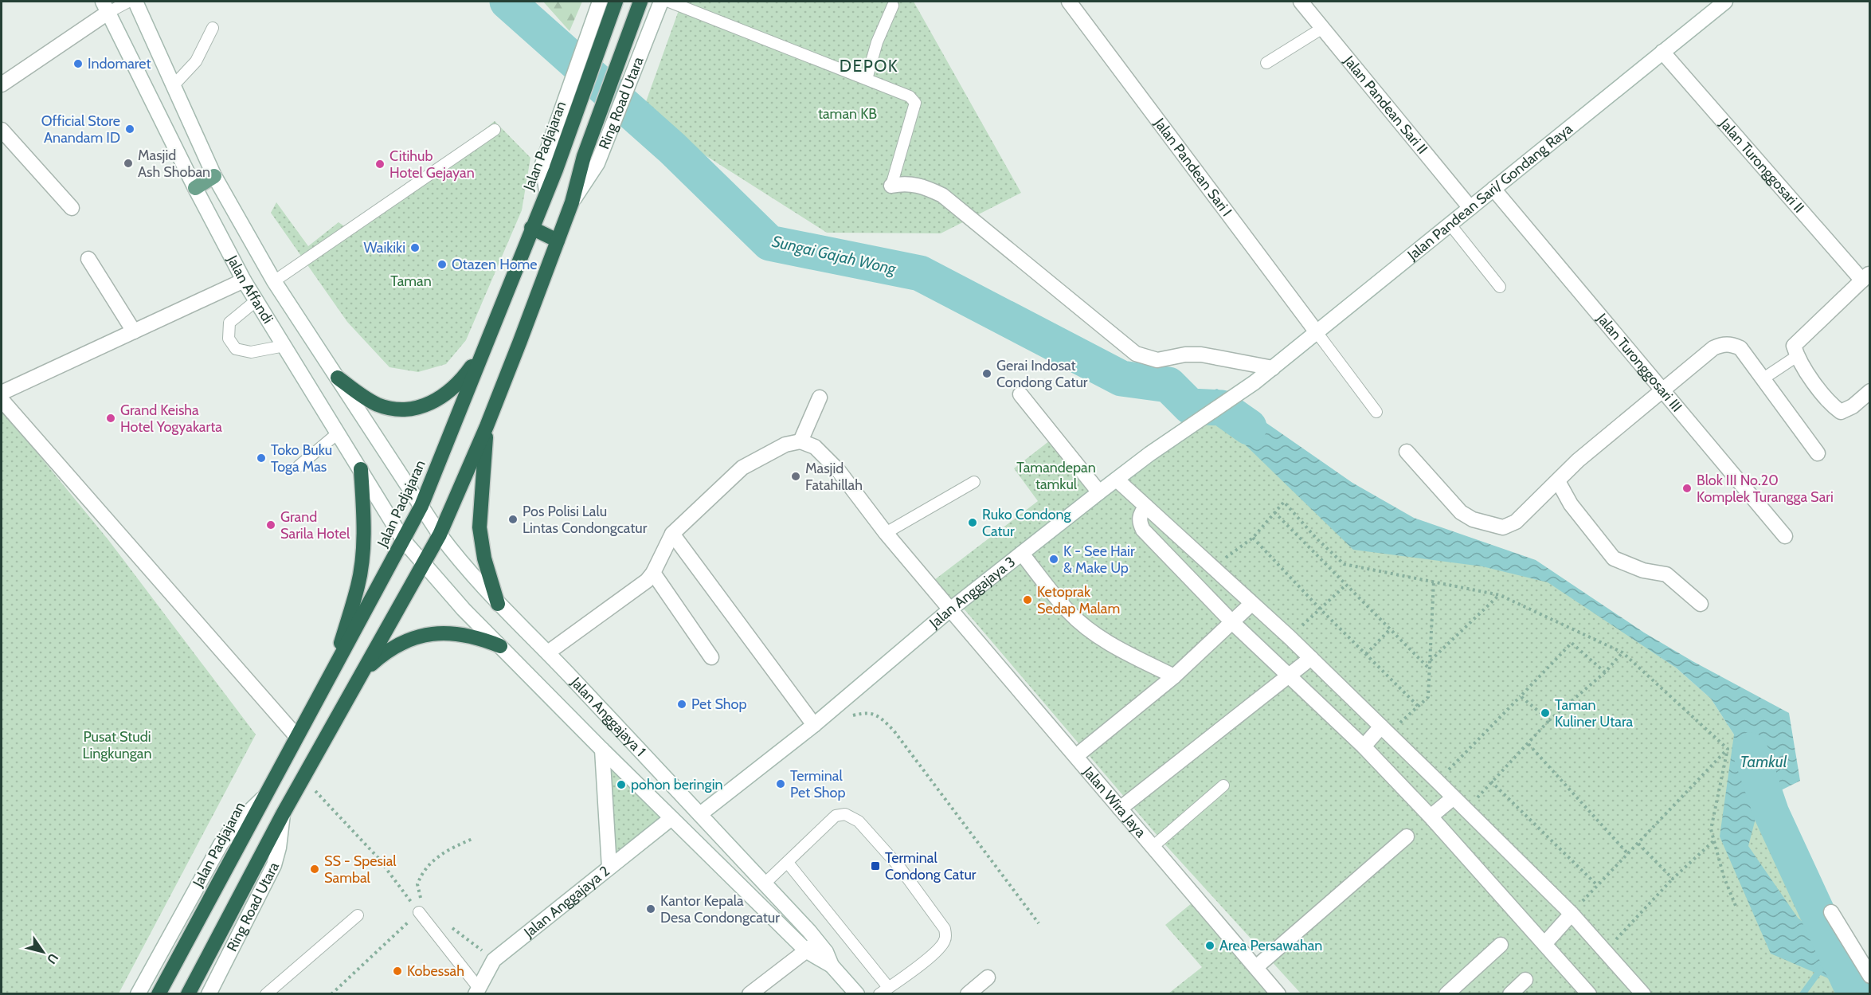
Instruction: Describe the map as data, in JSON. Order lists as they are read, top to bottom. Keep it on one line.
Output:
{"streets":{"highway":["Jalan Padjajaran"],"street":["Ring Road Utara","Jalan Pandean Sari II","Jalan Pandean Sari I","Jalan Turonggosari II","Jalan Pandean Sari/ Gondang Raya","Jalan Affandi","Jalan Turonggosari III","Jalan Anggajaya 3","Jalan Anggajaya 1","Jalan Wira Jaya","Jalan Anggajaya 2"]},"crossings":[["Jalan Pandean Sari II","Jalan Pandean Sari/ Gondang Raya"],["Jalan Padjajaran","Jalan Affandi"],["Jalan Pandean Sari I","Jalan Pandean Sari/ Gondang Raya"],["Jalan Turonggosari II","Jalan Pandean Sari/ Gondang Raya"],["Jalan Pandean Sari/ Gondang Raya","Jalan Turonggosari III"],["Jalan Pandean Sari/ Gondang Raya","Jalan Anggajaya 3"],["Jalan Affandi","Jalan Anggajaya 1"],["Jalan Anggajaya 3","Jalan Anggajaya 1"],["Jalan Anggajaya 3","Jalan Wira Jaya"],["Jalan Anggajaya 1","Jalan Anggajaya 2"]],"districts":["DEPOK"],"water":["Sungai Gajah Wong","Tamkul"],"parks":["taman KB","Taman","Tamandepan tamkul","Pusat Studi Lingkungan"],"places":{"other":["Indomaret","Official Store Anandam ID","Masjid Ash Shoban","Citihub Hotel Gejayan","Waikiki","Otazen Home","Gerai Indosat Condong Catur","Grand Keisha Hotel Yogyakarta","Toko Buku Toga Mas","Masjid Fatahillah","Blok III No.20 Komplek Turangga Sari","Pos Polisi Lalu Lintas Condongcatur","Ruko Condong Catur","Grand Sarila Hotel","K - See Hair & Make Up","Ketoprak Sedap Malam","Pet Shop","Taman Kuliner Utara","Terminal Pet Shop","pohon beringin","SS - Spesial Sambal","Kantor Kepala Desa Condongcatur","Area Persawahan","Kobessah"],"transit":["Terminal Condong Catur"]},"north":"bottom right"}
